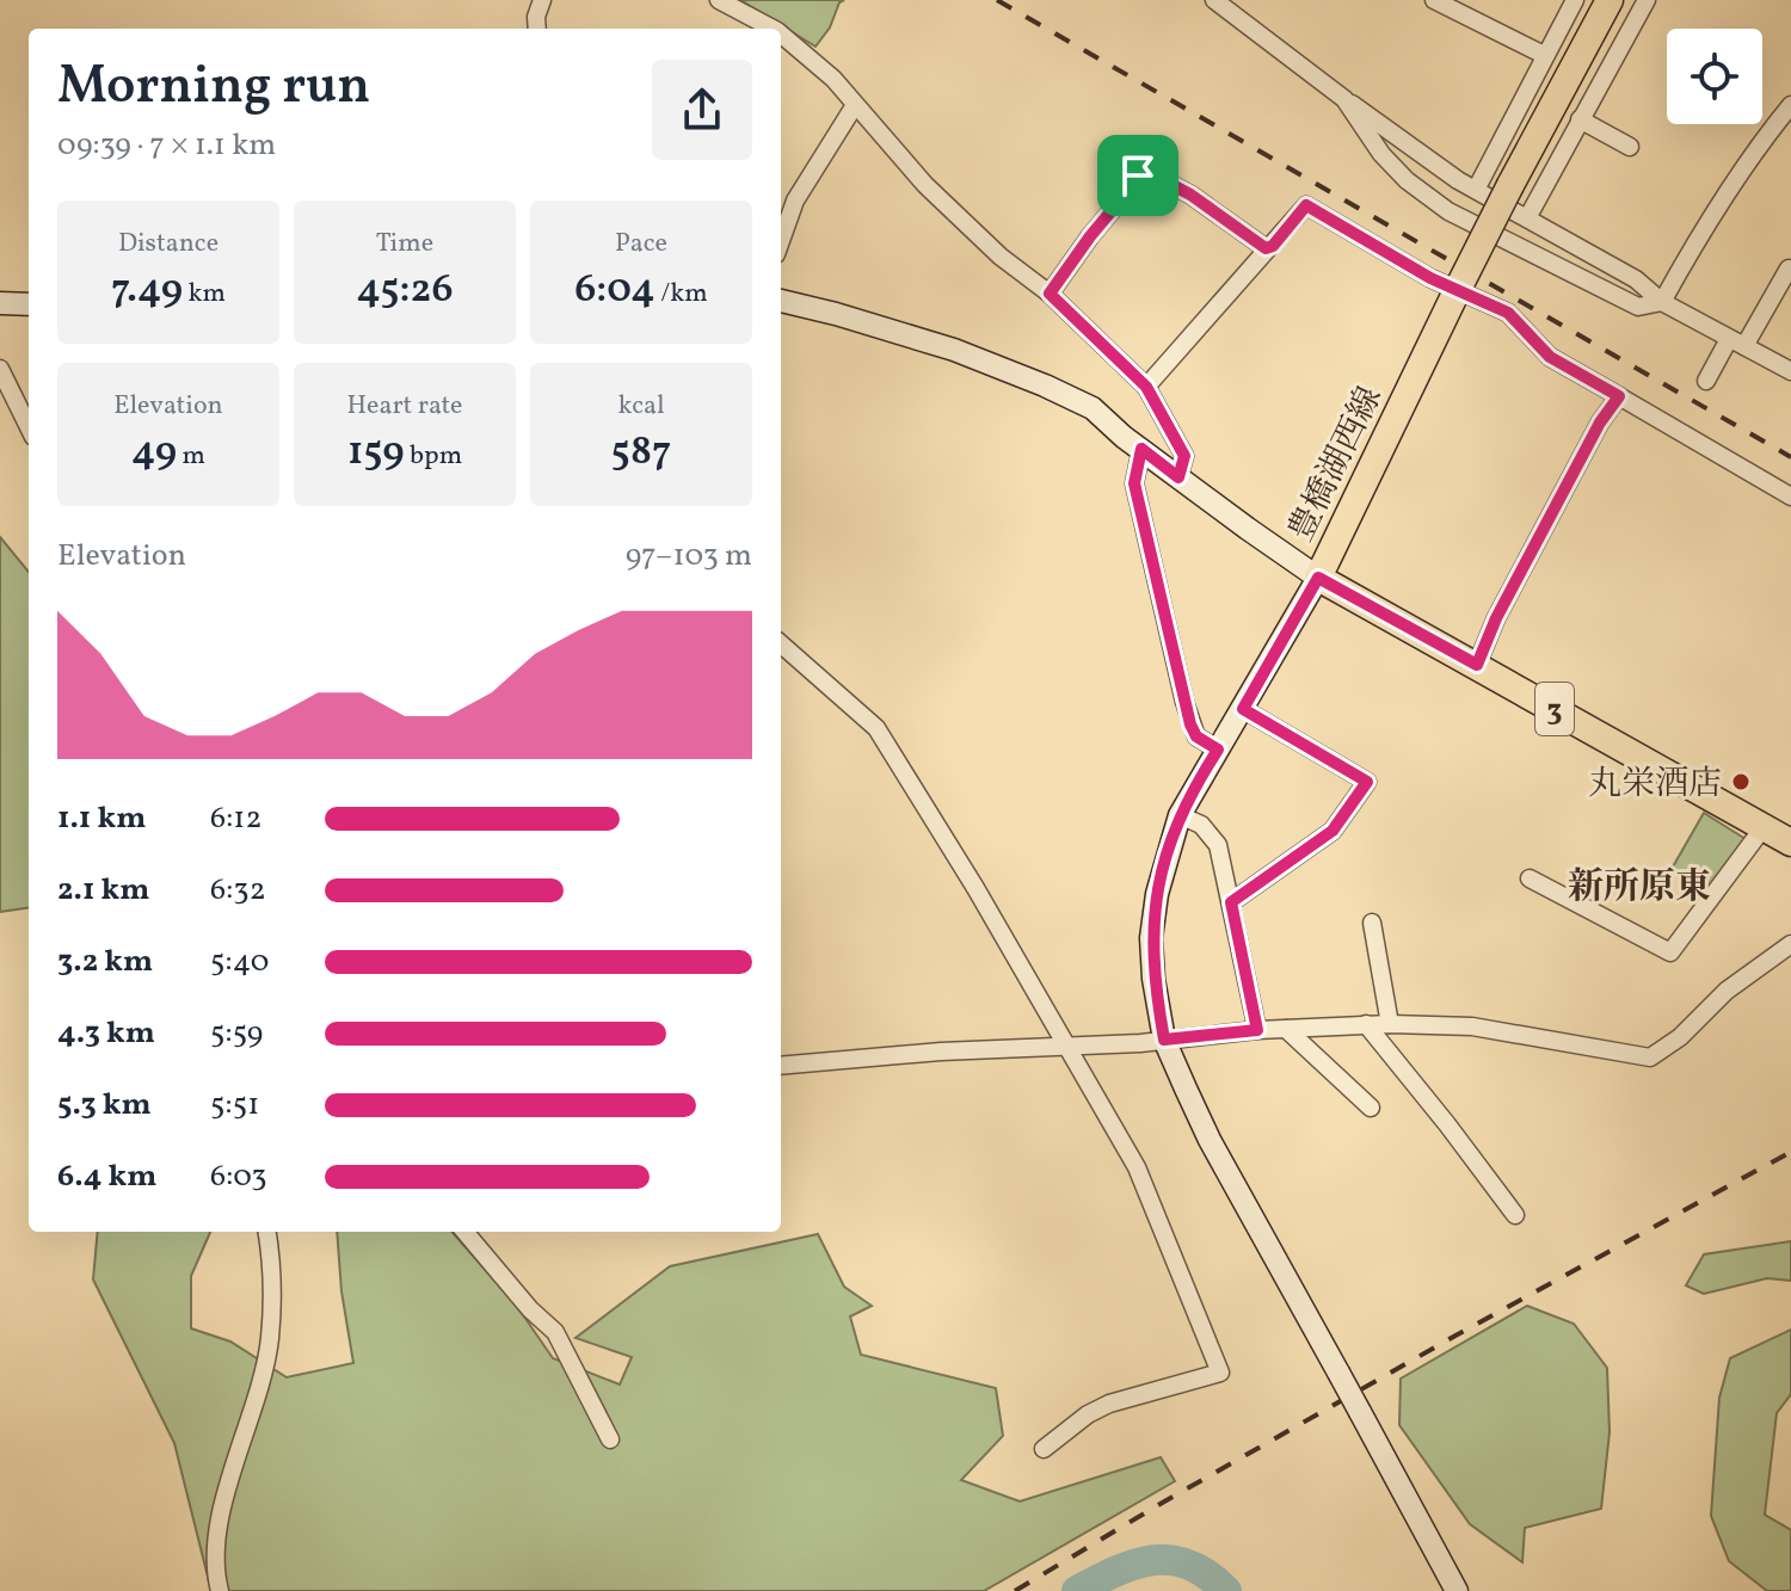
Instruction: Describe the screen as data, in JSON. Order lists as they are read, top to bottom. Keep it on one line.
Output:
{"streets":{"main road":["豊橋湖西線","3"]},"districts":["新所原東"],"places":["丸栄酒店"],"page":{"heading":["Morning run","09:39 · 7 × 1.1 km"],"stats":[["Distance","7.49 km"],["Time","45:26"],["Pace","6:04 /km"],["Elevation","49 m"],["Heart rate","159 bpm"],["kcal","587"]],"chart":["Elevation","97–103 m"],"list":[{"name":"1.1 km","note":"6:12"},{"name":"2.1 km","note":"6:32"},{"name":"3.2 km","note":"5:40"},{"name":"4.3 km","note":"5:59"},{"name":"5.3 km","note":"5:51"},{"name":"6.4 km","note":"6:03"}]}}
